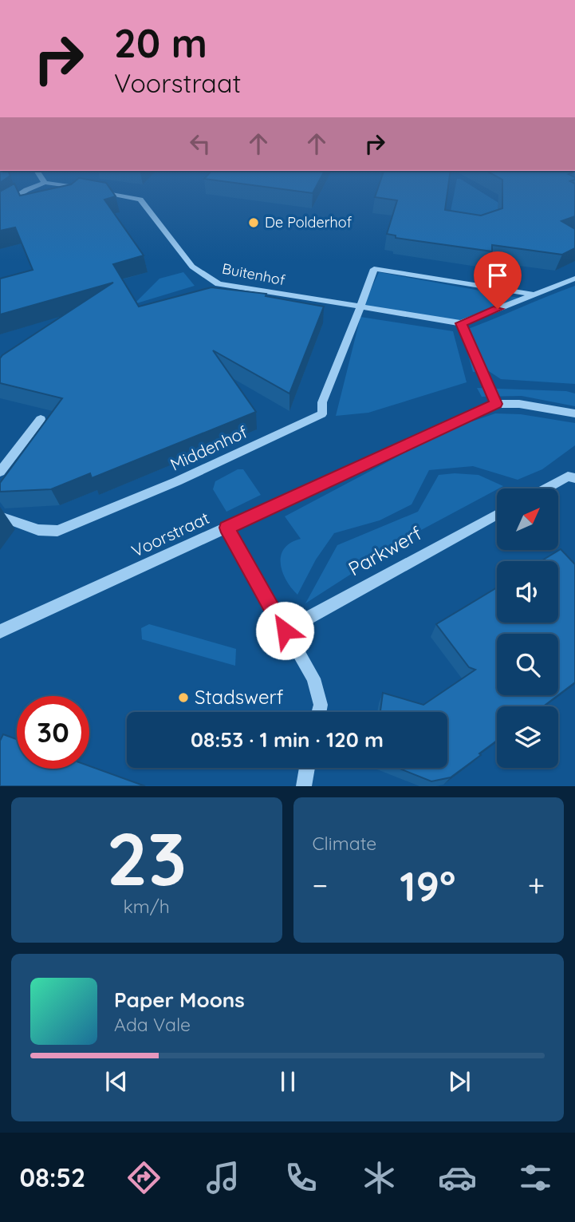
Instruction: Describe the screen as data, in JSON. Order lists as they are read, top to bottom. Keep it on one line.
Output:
{"streets":{"street":["Buitenhof","Middenhof","Voorstraat","Parkwerf"]},"crossings":[["Buitenhof","Middenhof"]],"places":["De Polderhof","Stadswerf"],"north":"top right","page":{"turn":["20 m","Voorstraat"],"limit":"30","trip":"08:53 · 1 min · 120 m","tile":[["23","km/h"],"Climate"],"heat":["−","19°","+"],"song":["Paper Moons","Ada Vale"],"tabs":"08:52"}}
